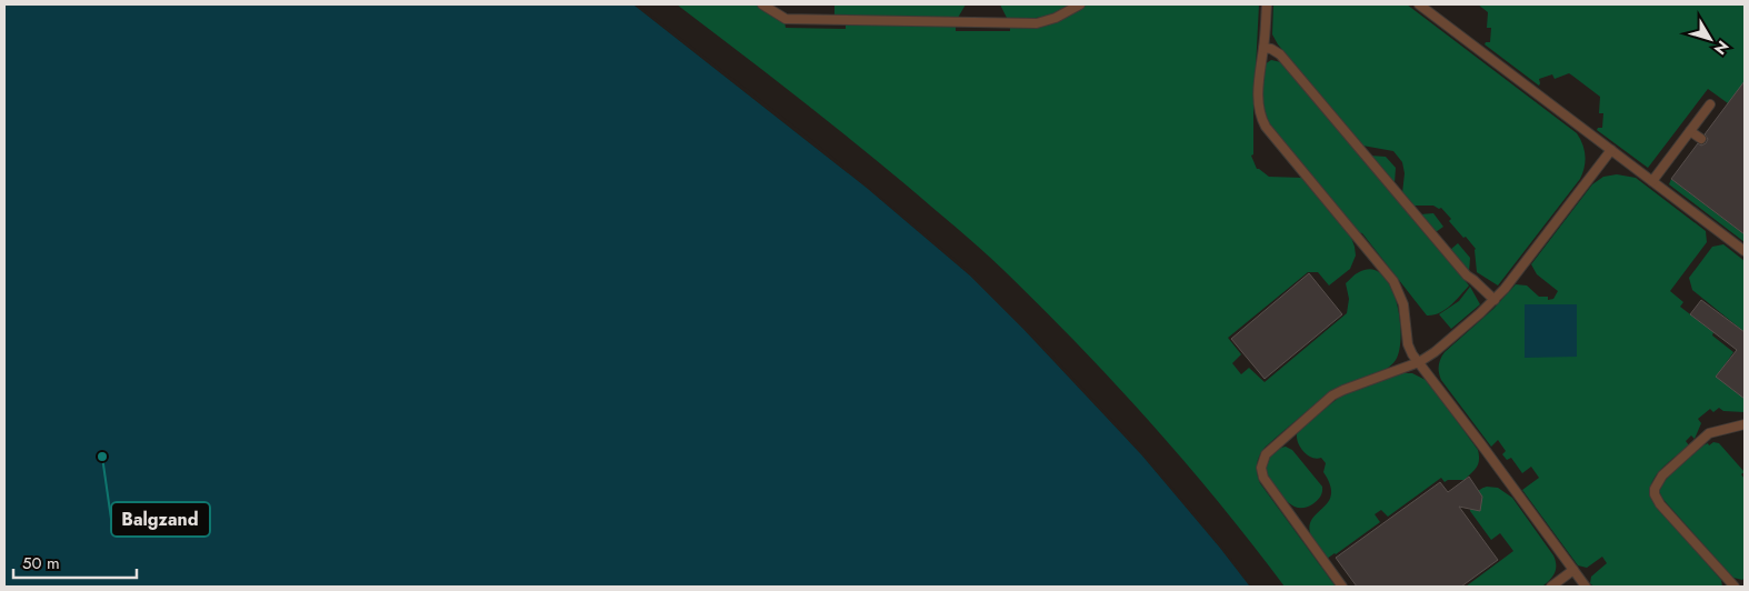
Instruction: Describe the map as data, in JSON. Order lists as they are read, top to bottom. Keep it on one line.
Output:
{"places":["Balgzand"],"scale_bar":"50 m","north":"bottom right"}
